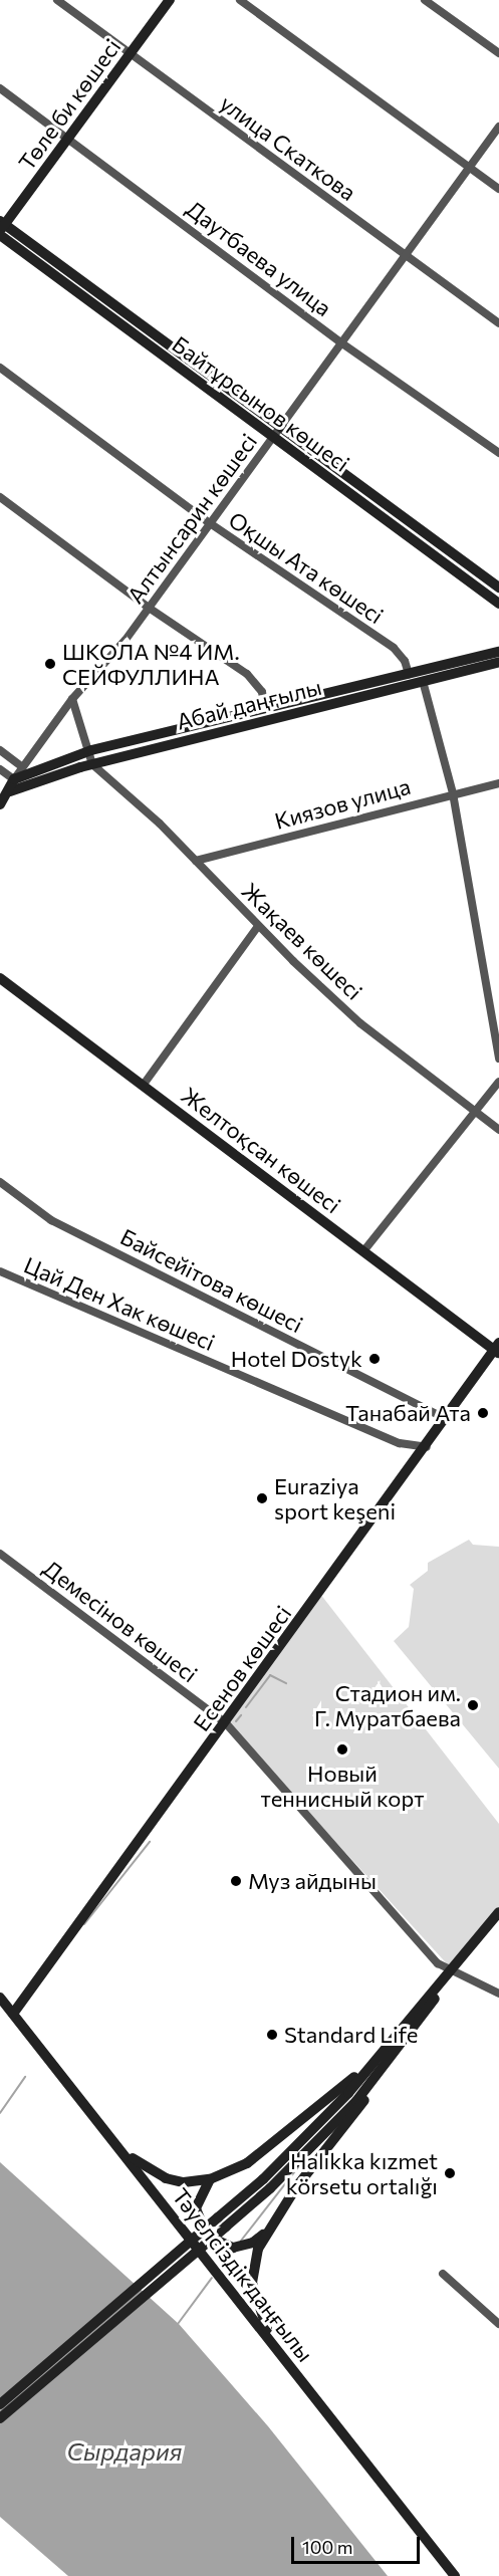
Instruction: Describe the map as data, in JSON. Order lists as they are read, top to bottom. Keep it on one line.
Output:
{"streets":{"street":["Төле би көшесі","улица Скаткова","Даутбаева улица","Байтұрсынов көшесі","Алтынсарин көшесі","Оқшы Ата көшесі","Абай даңғылы","Киязов улица","Жақаев көшесі","Желтоқсан көшесі","Байсейітова көшесі","Цай Ден Хак көшесі","Демесінов көшесі","Есенов көшесі","Тәуелсіздік даңғылы"]},"crossings":[["Төле би көшесі","улица Скаткова"],["Төле би көшесі","Даутбаева улица"],["Төле би көшесі","Байтұрсынов көшесі"],["улица Скаткова","Алтынсарин көшесі"],["Даутбаева улица","Алтынсарин көшесі"],["Байтұрсынов көшесі","Алтынсарин көшесі"],["Алтынсарин көшесі","Оқшы Ата көшесі"],["Алтынсарин көшесі","Абай даңғылы"],["Оқшы Ата көшесі","Абай даңғылы"],["Абай даңғылы","Жақаев көшесі"],["Киязов улица","Жақаев көшесі"],["Желтоқсан көшесі","Есенов көшесі"],["Байсейітова көшесі","Есенов көшесі"],["Цай Ден Хак көшесі","Есенов көшесі"],["Демесінов көшесі","Есенов көшесі"],["Есенов көшесі","Тәуелсіздік даңғылы"]],"water":["Сырдария"],"places":["ШКОЛА №4 ИМ. СЕЙФУЛЛИНА","Hotel Dostyk","Танабай Ата","Euraziya sport keşeni","Стадион им. Г. Муратбаева","Новый теннисный корт","Муз айдыны","Standard Life","Halıkka kızmet körsetu ortalığı"],"scale_bar":"100 m"}
